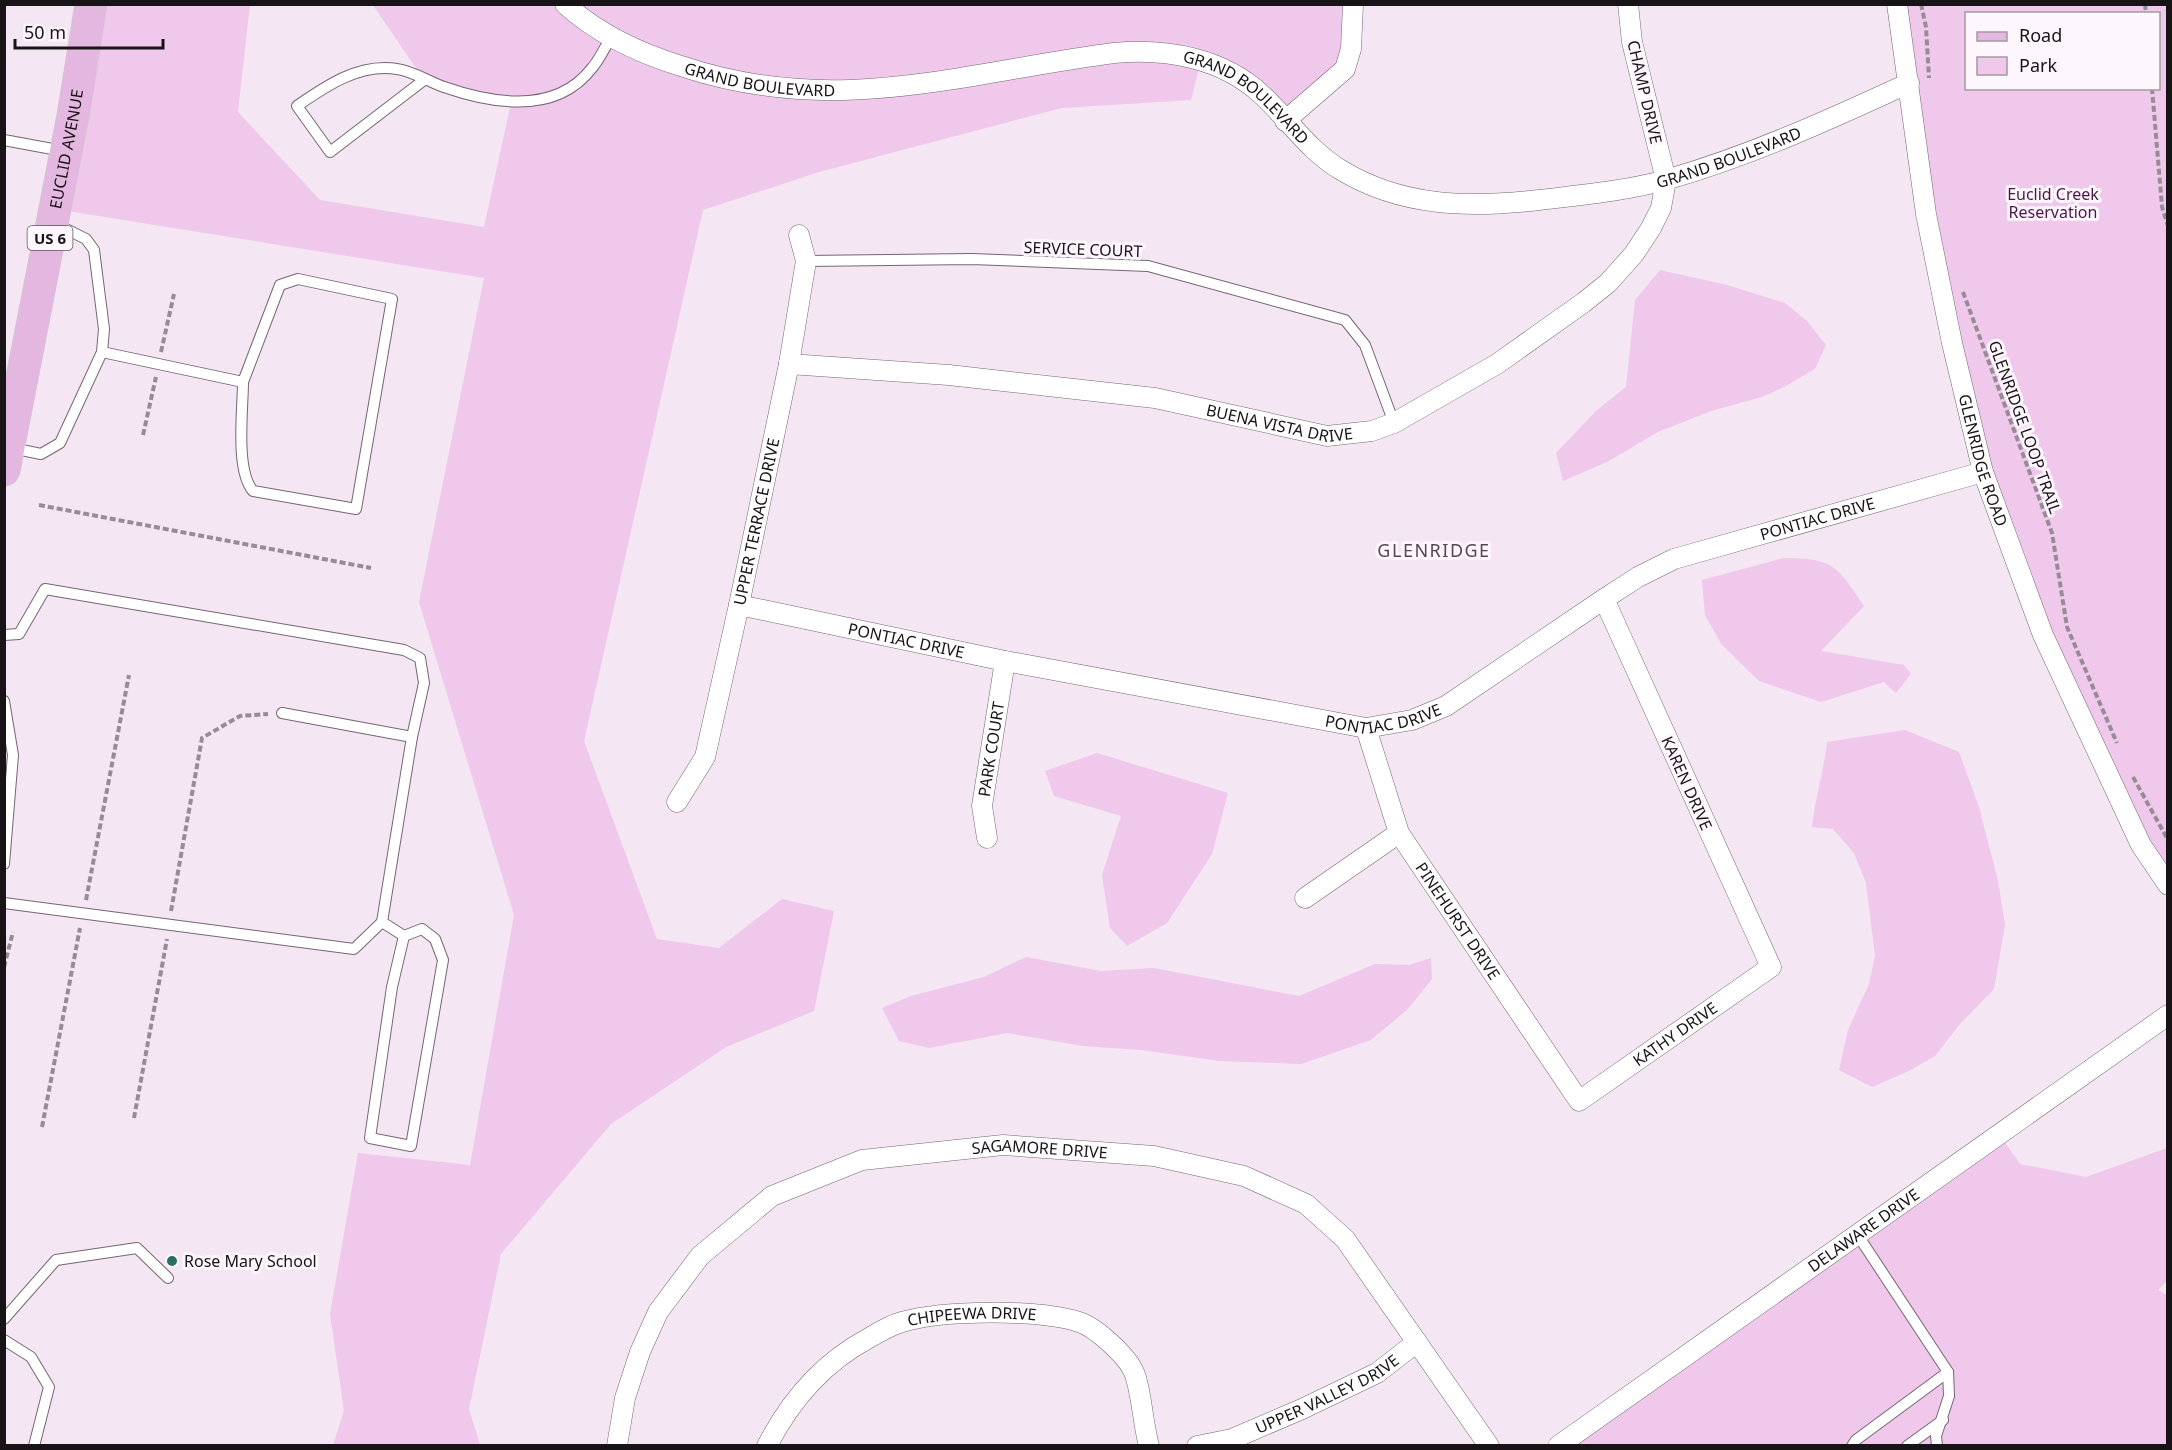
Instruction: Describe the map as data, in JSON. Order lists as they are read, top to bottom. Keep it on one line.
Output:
{"streets":{"main road":["EUCLID AVENUE","US 6"],"street":["GRAND BOULEVARD","CHAMP DRIVE","BUENA VISTA DRIVE","GLENRIDGE ROAD","PONTIAC DRIVE","UPPER TERRACE DRIVE","PARK COURT","KAREN DRIVE","PINEHURST DRIVE","KATHY DRIVE","SAGAMORE DRIVE","DELAWARE DRIVE","CHIPEEWA DRIVE","UPPER VALLEY DRIVE"],"lane":["SERVICE COURT"],"path":["GLENRIDGE LOOP TRAIL"]},"crossings":[["GRAND BOULEVARD","CHAMP DRIVE"],["GRAND BOULEVARD","BUENA VISTA DRIVE"],["GRAND BOULEVARD","GLENRIDGE ROAD"],["CHAMP DRIVE","BUENA VISTA DRIVE"],["SERVICE COURT","BUENA VISTA DRIVE"],["SERVICE COURT","UPPER TERRACE DRIVE"],["BUENA VISTA DRIVE","UPPER TERRACE DRIVE"],["GLENRIDGE ROAD","PONTIAC DRIVE"],["PONTIAC DRIVE","UPPER TERRACE DRIVE"],["PONTIAC DRIVE","PARK COURT"],["PONTIAC DRIVE","KAREN DRIVE"],["PONTIAC DRIVE","PINEHURST DRIVE"],["KAREN DRIVE","KATHY DRIVE"],["PINEHURST DRIVE","KATHY DRIVE"],["SAGAMORE DRIVE","UPPER VALLEY DRIVE"]],"districts":["GLENRIDGE"],"parks":["Euclid Creek Reservation"],"places":["Rose Mary School"],"legend":["Road","Park"],"scale_bar":"50 m"}
